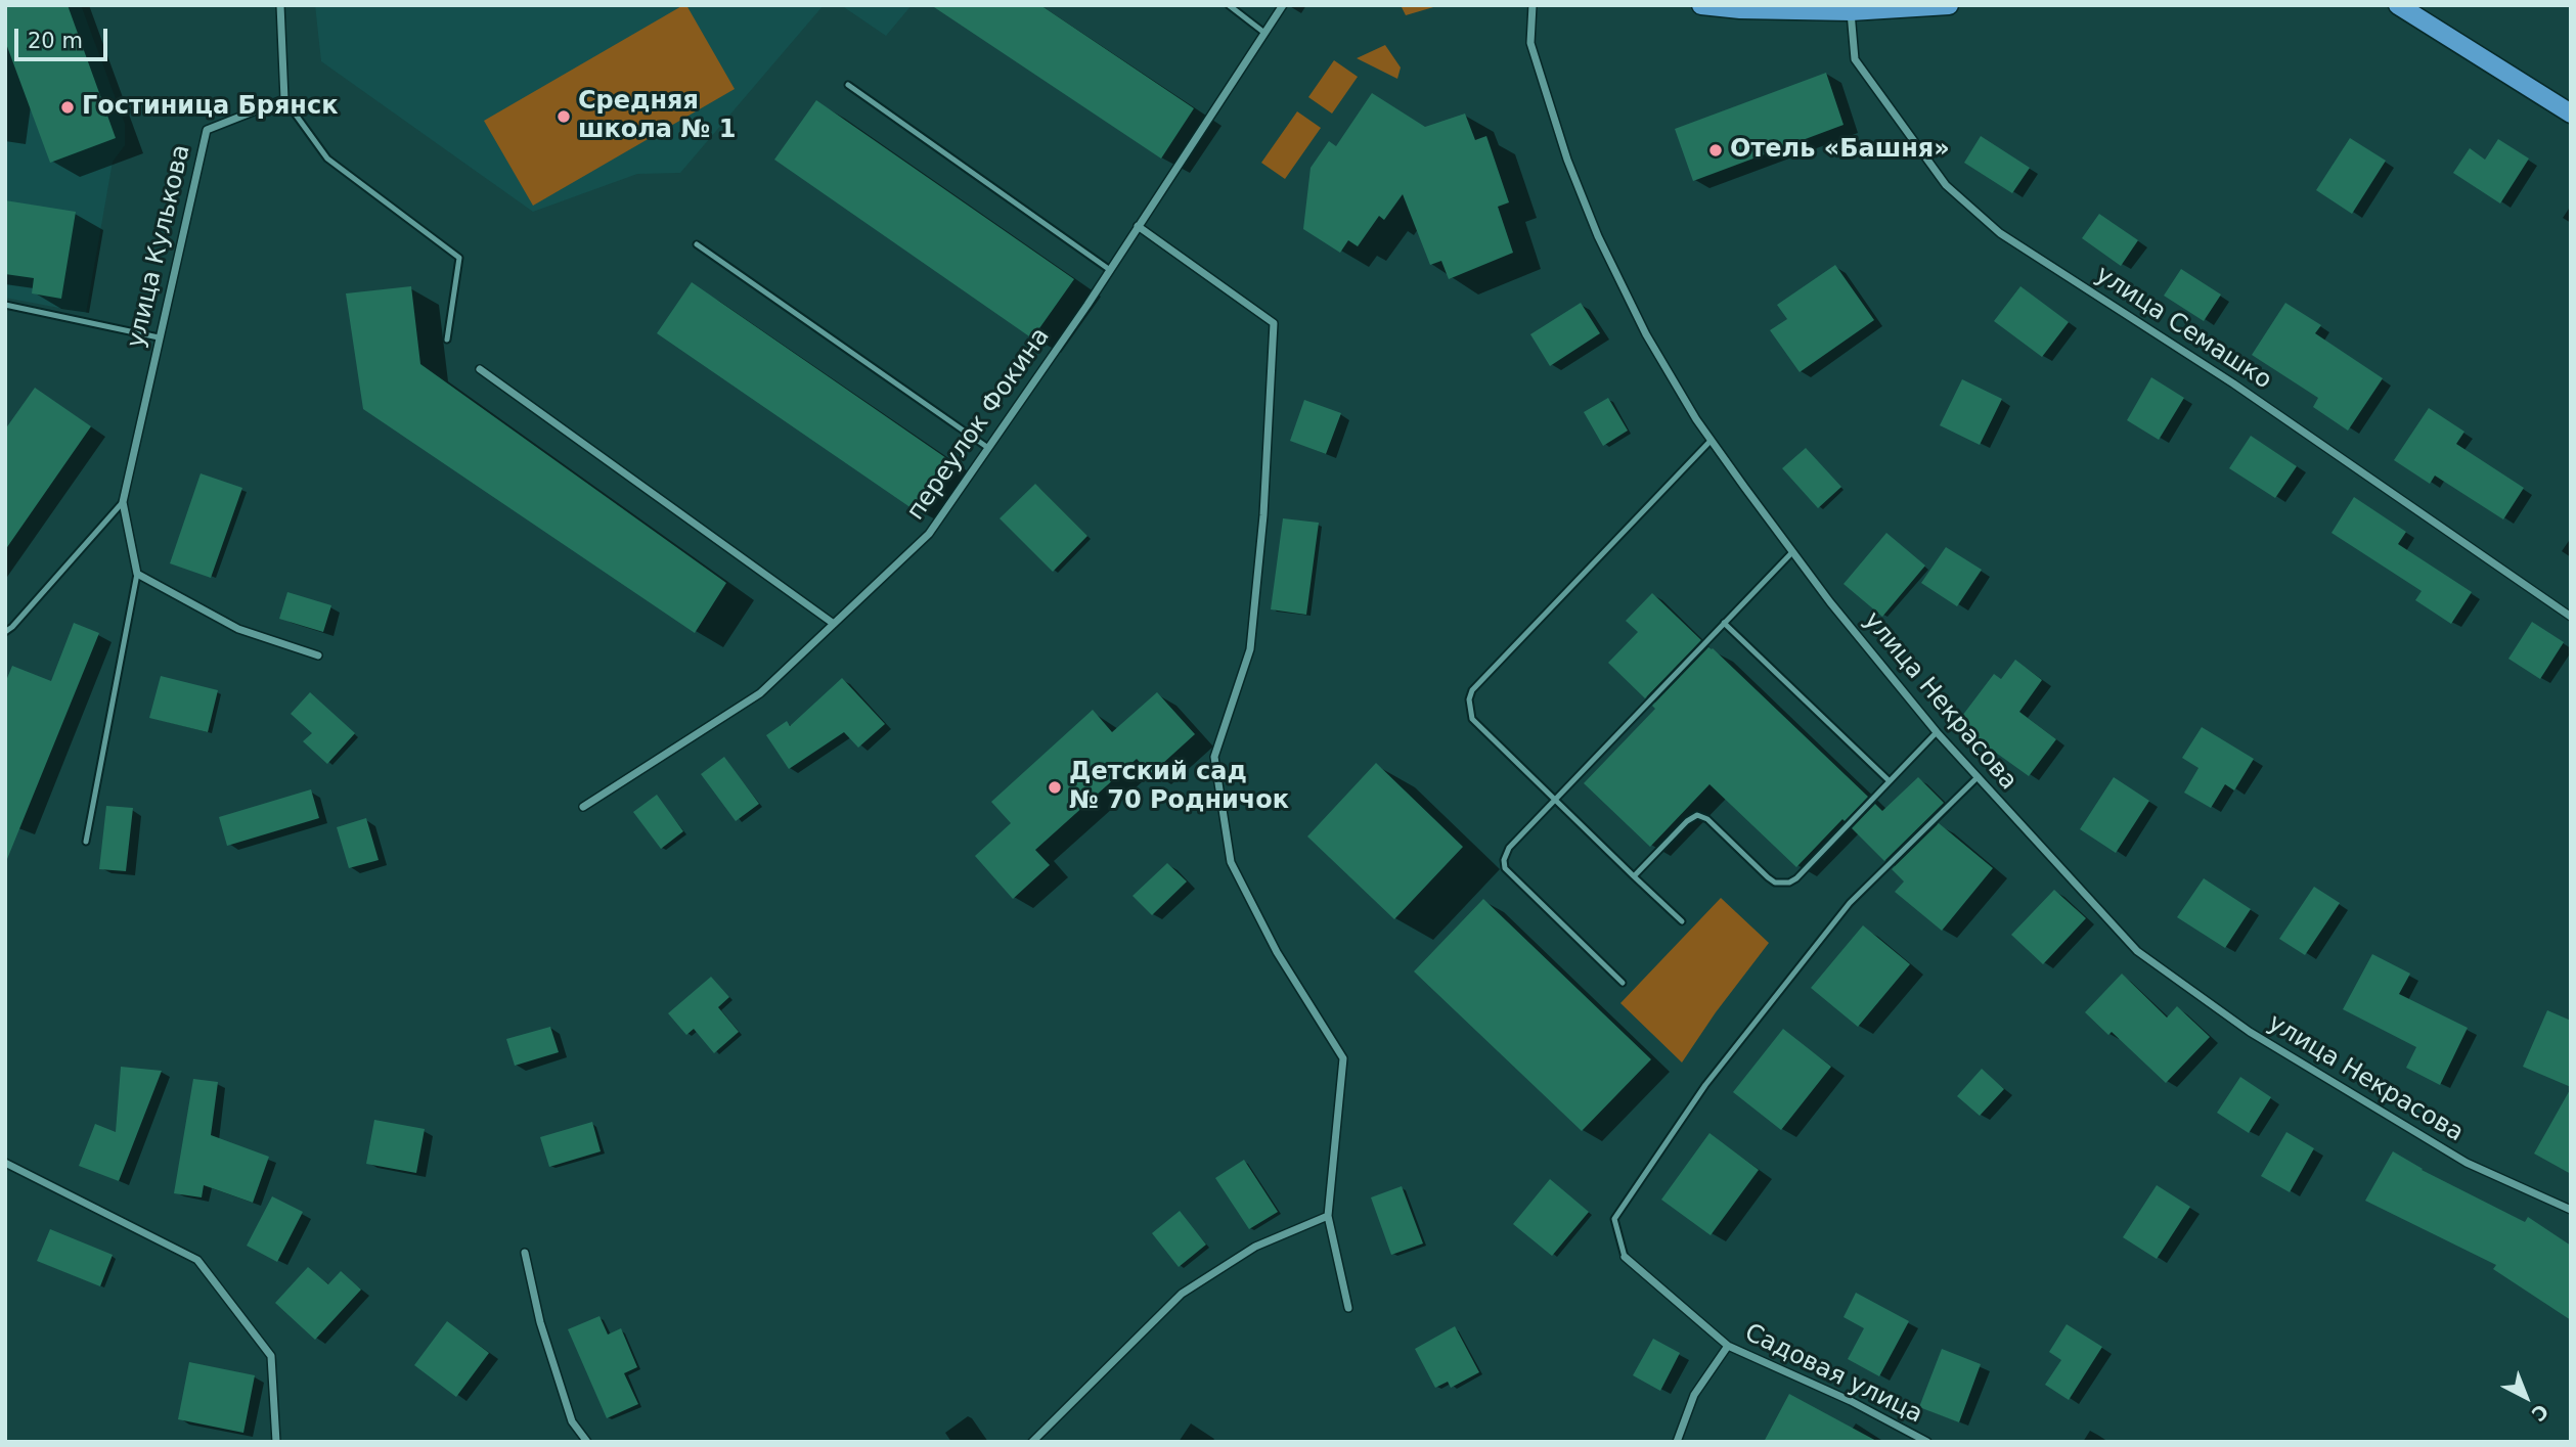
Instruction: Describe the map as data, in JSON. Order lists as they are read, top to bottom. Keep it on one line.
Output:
{"streets":{"street":["улица Кулькова","улица Семашко","переулок Фокина","улица Некрасова","Садовая улица"]},"places":["Гостиница Брянск","Средняя школа № 1","Отель «Башня»","Детский сад № 70 Родничок"],"scale_bar":"20 m","north":"bottom right"}
